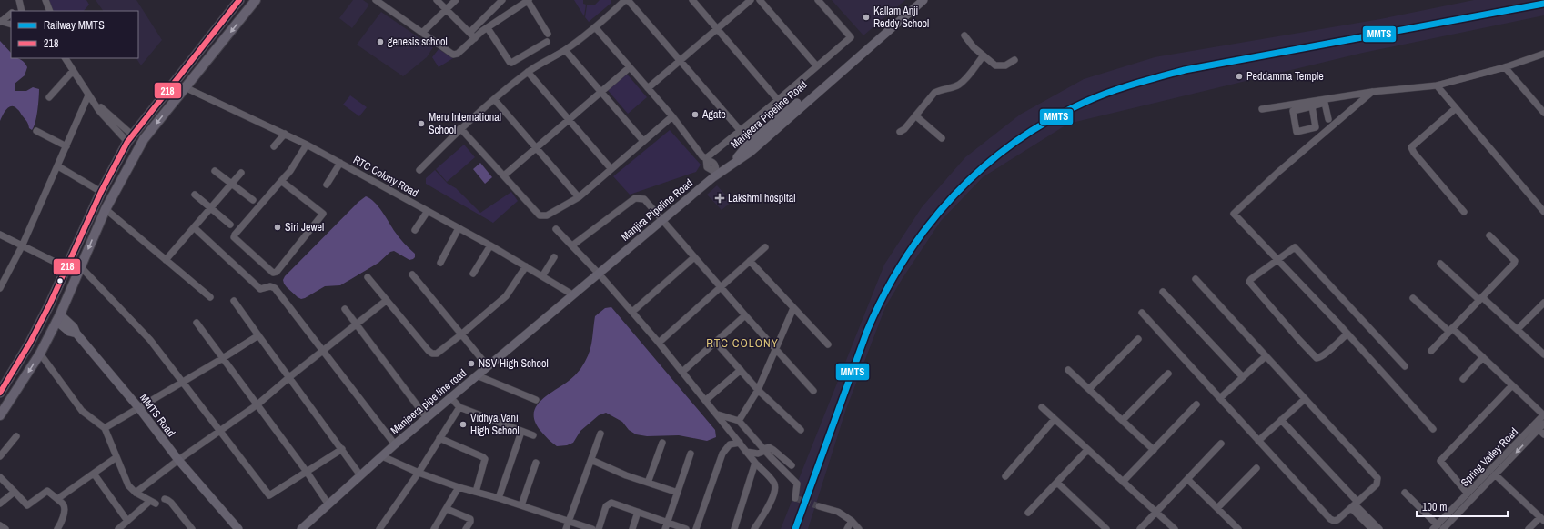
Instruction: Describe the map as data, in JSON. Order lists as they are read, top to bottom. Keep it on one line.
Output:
{"streets":{"main road":["Manjeera Pipeline Road","Manjira Pipeline Road","Manjeera pipe line road","MMTS Road"],"street":["RTC Colony Road","Spring Valley Road"]},"crossings":[["Manjeera Pipeline Road","Manjira Pipeline Road"],["RTC Colony Road","Manjira Pipeline Road"],["RTC Colony Road","Manjeera pipe line road"],["Manjira Pipeline Road","Manjeera pipe line road"]],"districts":["RTC COLONY"],"places":{"other":["Kallam Anji Reddy School","genesis school","Peddamma Temple","Agate","Meru International School","Siri Jewel","NSV High School","Vidhya Vani High School"],"health":["Lakshmi hospital"]},"lines":["transit line 218","rail line MMTS"],"legend":["Railway MMTS","218"],"scale_bar":"100 m"}
